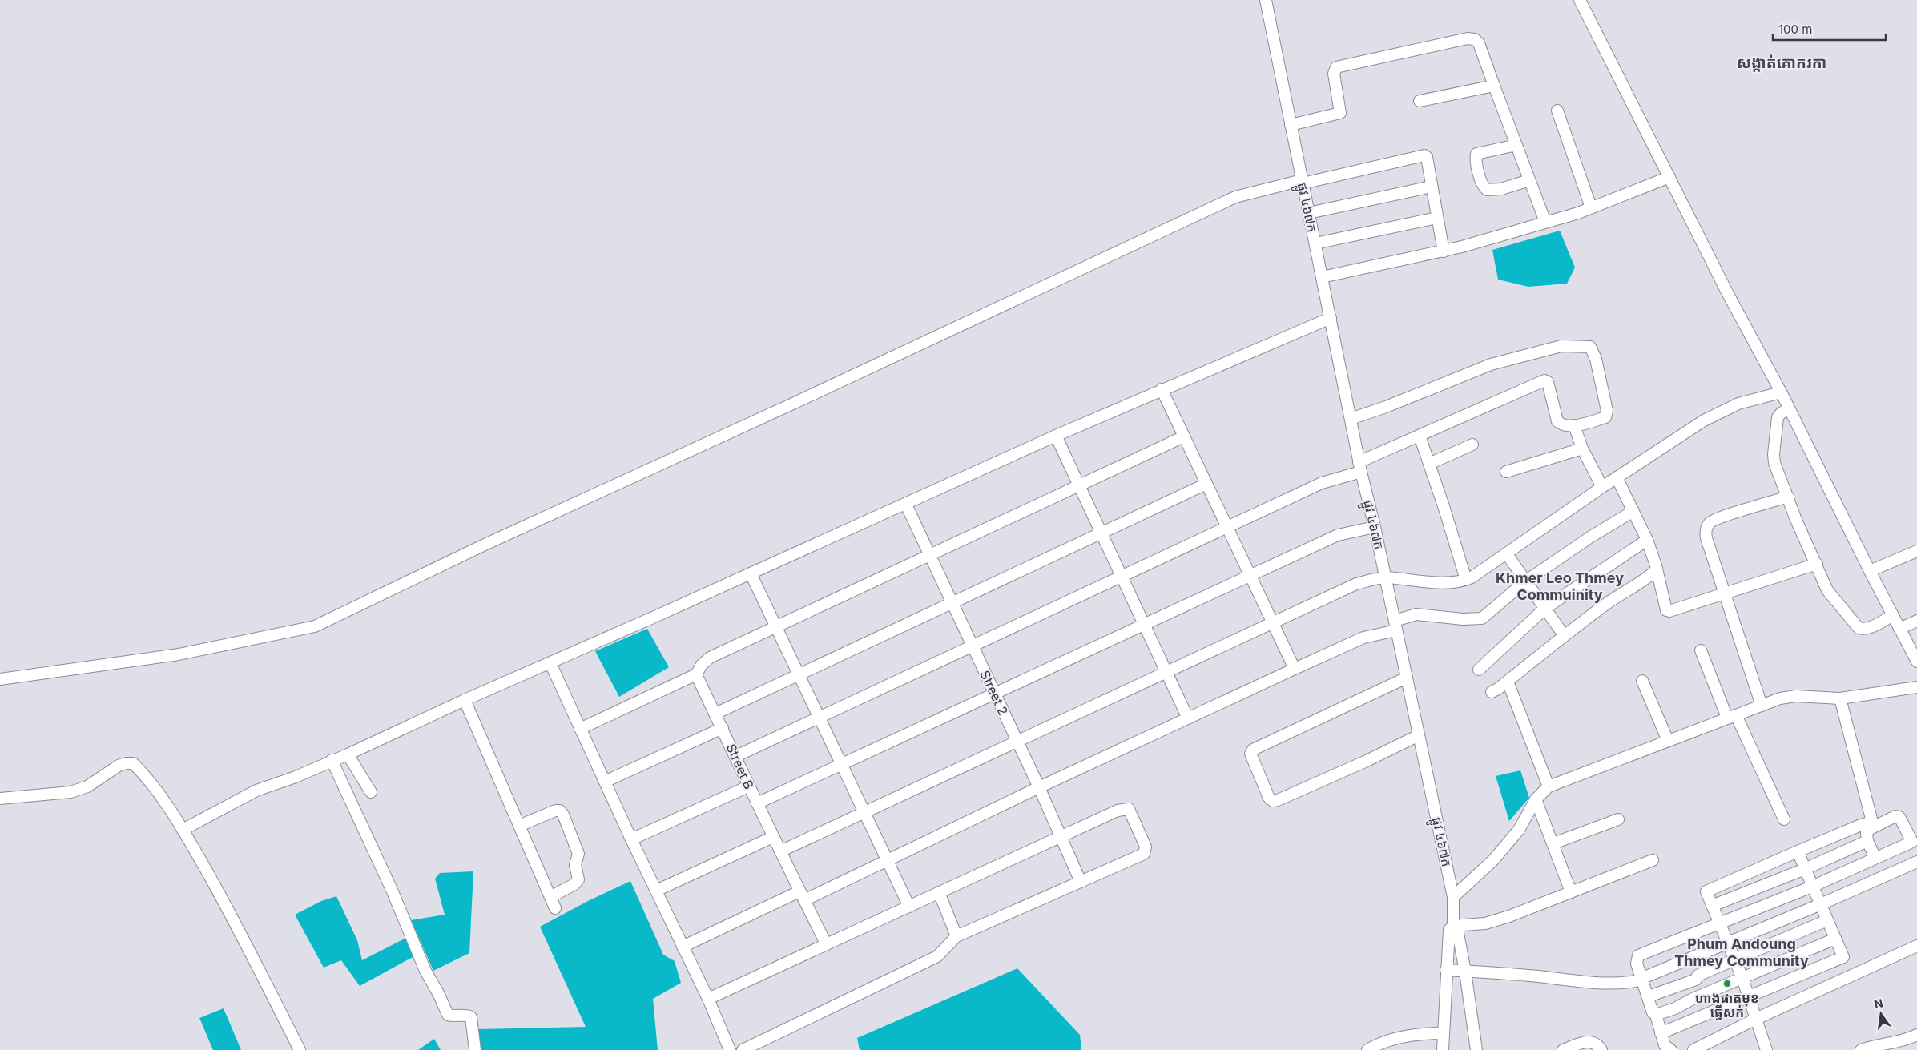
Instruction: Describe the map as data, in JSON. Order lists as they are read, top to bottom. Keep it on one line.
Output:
{"streets":{"street":["ផ្លូវ ៤៦៧ក","Street 2","Street B"]},"districts":["សង្កាត់គោករកា","Khmer Leo Thmey Commuinity","Phum Andoung Thmey Community"],"places":["ហាងផាតមុខ ធ្វើសក់"],"scale_bar":"100 m","north":"top"}
